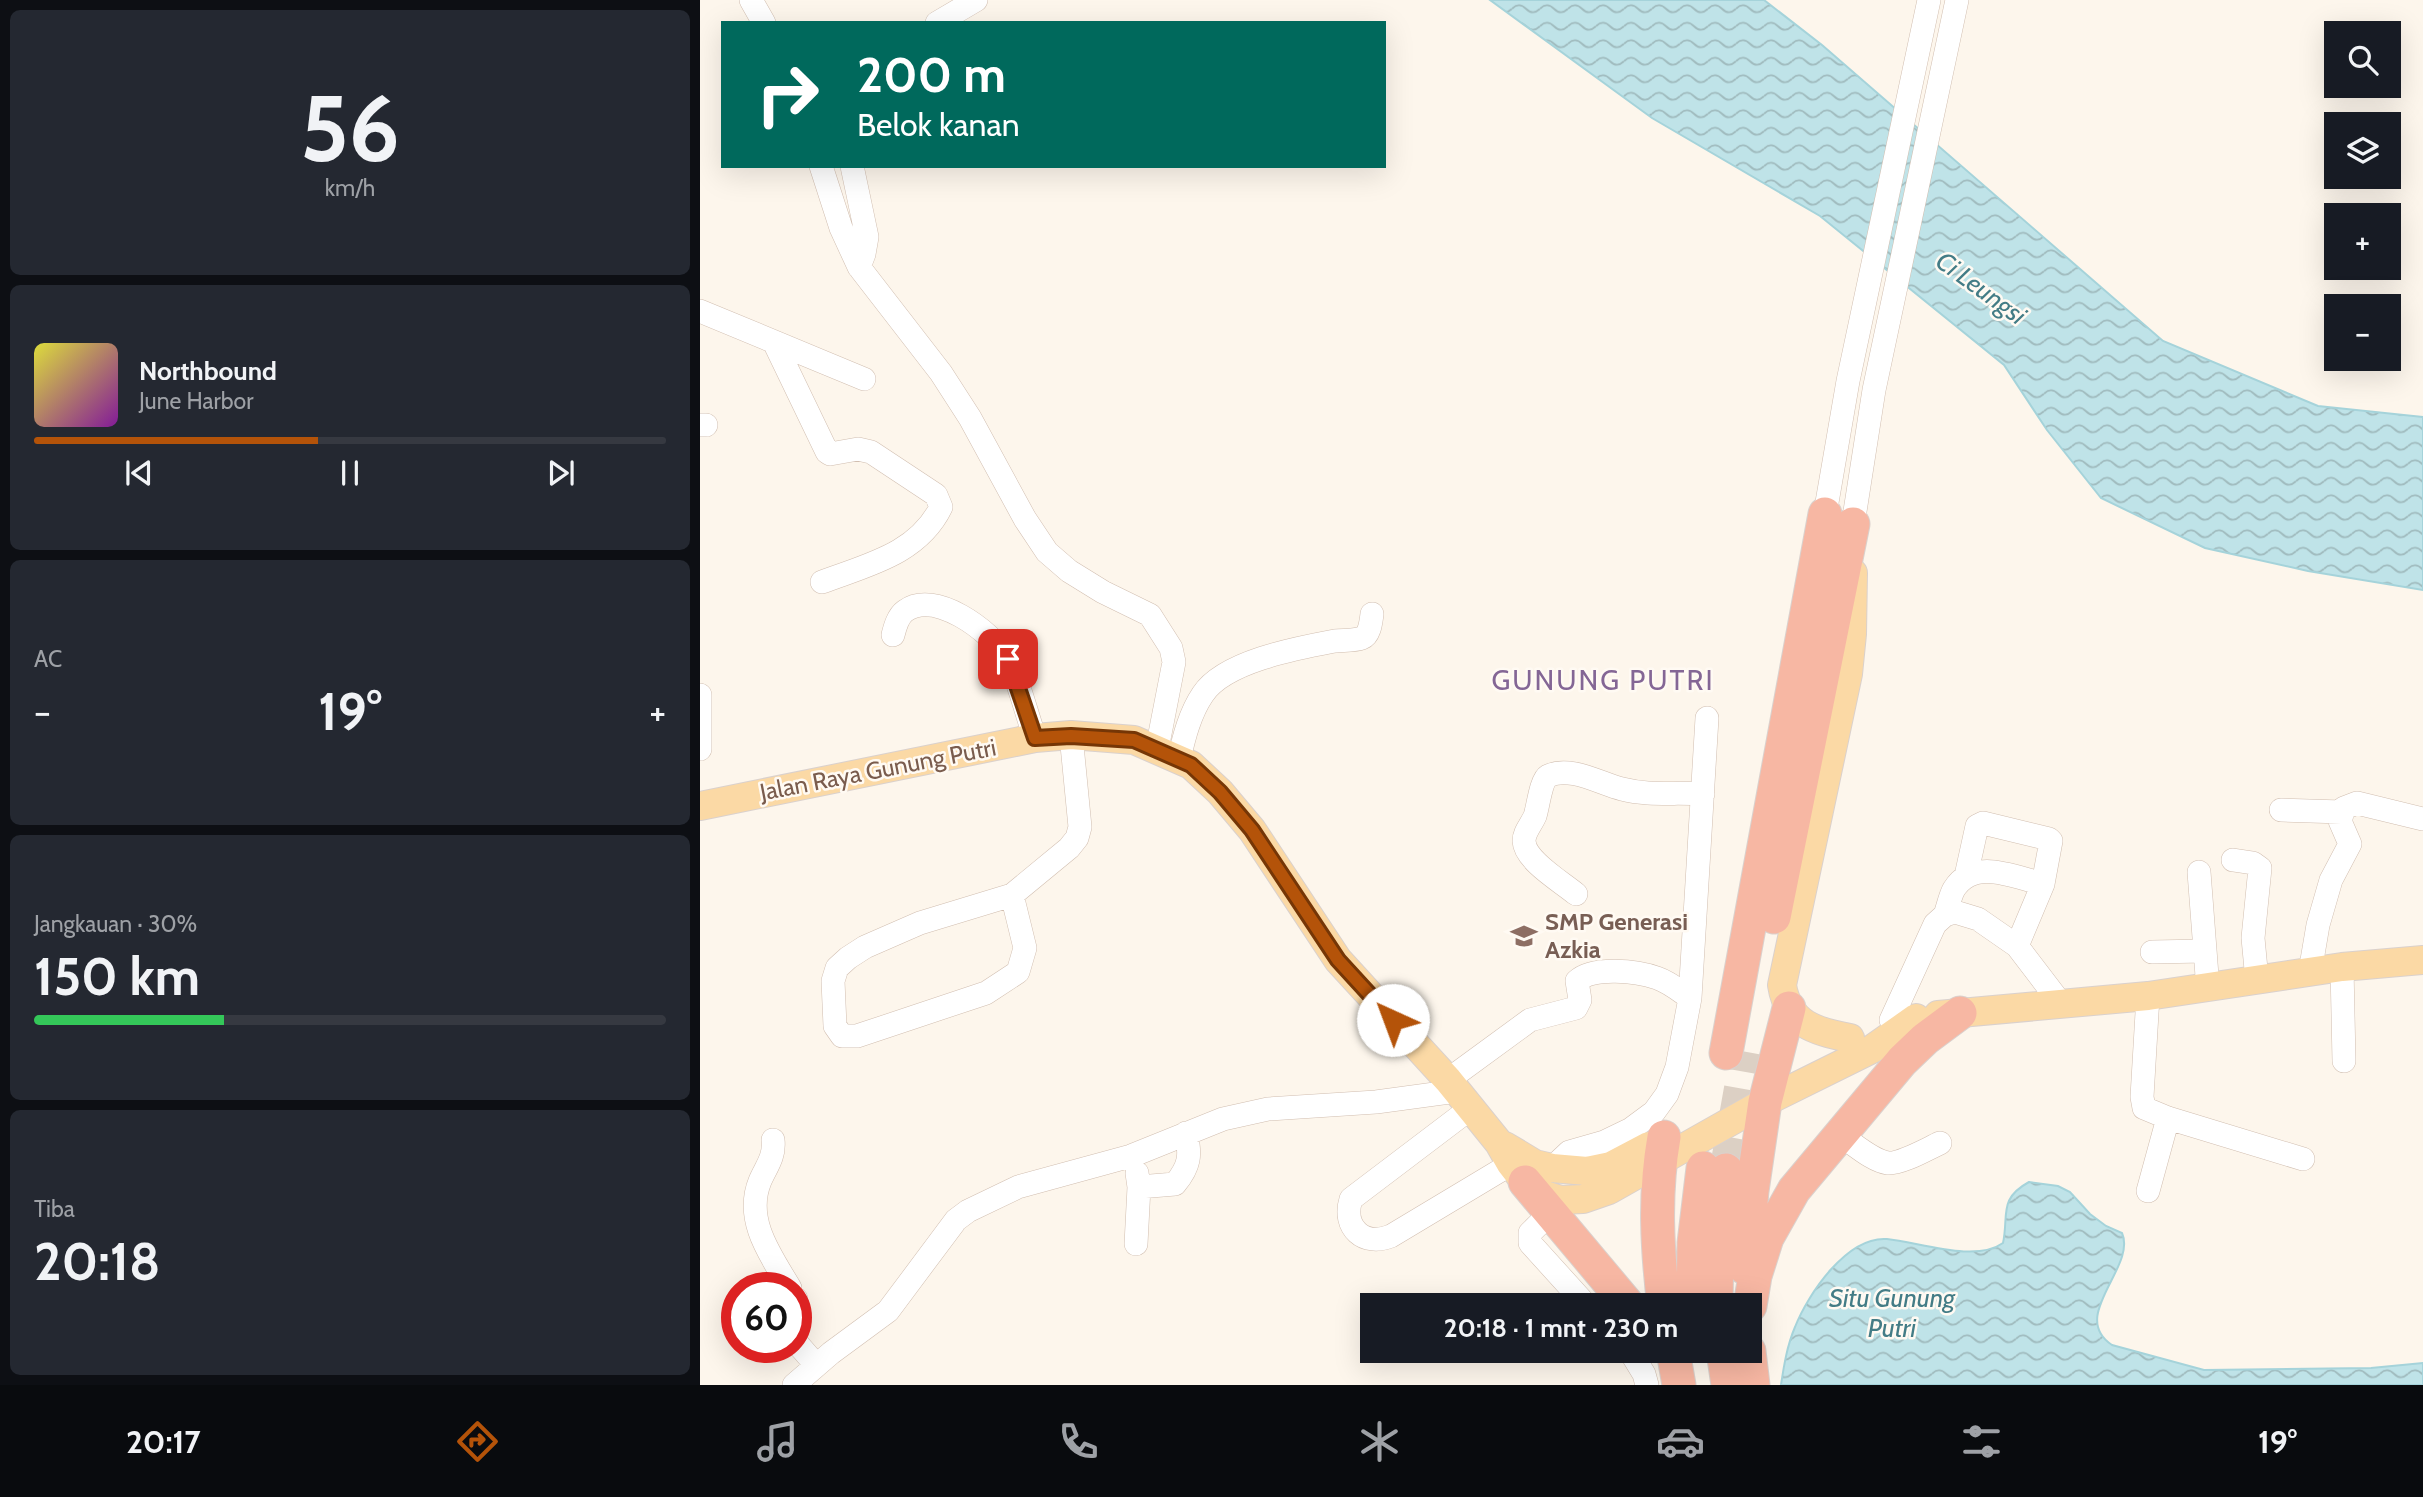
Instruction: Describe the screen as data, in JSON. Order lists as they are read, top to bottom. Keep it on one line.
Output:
{"streets":{"main road":["Jalan Raya Gunung Putri"]},"districts":["GUNUNG PUTRI"],"water":["Ci Leungsi","Situ Gunung Putri"],"places":{"school or university":["SMP Generasi Azkia"]},"page":{"tile":[["56","km/h"],"AC",["Jangkauan · 30%","150 km"],["Tiba","20:18"]],"map_buttons":["+","−"],"turn":["200 m","Belok kanan"],"song":["Northbound","June Harbor"],"heat":["−","19°","+"],"limit":"60","trip":"20:18 · 1 mnt · 230 m","tabs":["20:17","19°"]}}
